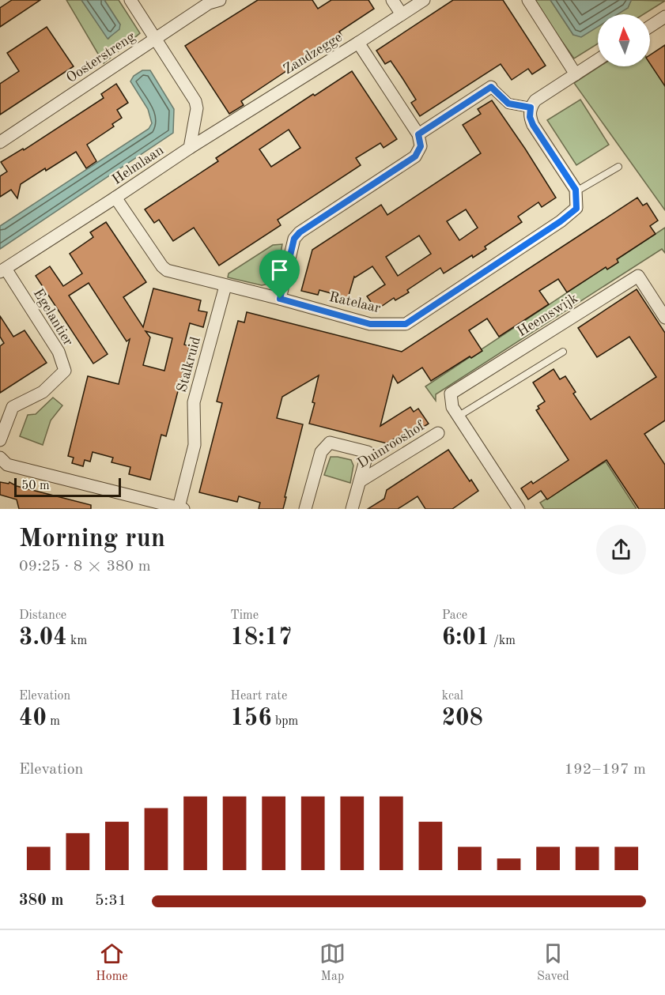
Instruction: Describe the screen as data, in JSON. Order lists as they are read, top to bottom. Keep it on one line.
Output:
{"streets":{"street":["Zandzegge","Oosterstreng","Helmlaan","Ratelaar","Heemswijk","Egelantier","Stalkruid","Duinrooshof"]},"crossings":[["Zandzegge","Helmlaan"],["Helmlaan","Ratelaar"],["Helmlaan","Egelantier"],["Ratelaar","Stalkruid"]],"scale_bar":"50 m","north":"top","page":{"scale":"50 m","heading":["Morning run","09:25 · 8 × 380 m"],"stats":[["Distance","3.04 km"],["Time","18:17"],["Pace","6:01 /km"],["Elevation","40 m"],["Heart rate","156 bpm"],["kcal","208"]],"chart":["Elevation","192–197 m"],"list":[{"name":"380 m","note":"5:31"}],"tabs":["Home","Map","Saved"]}}
